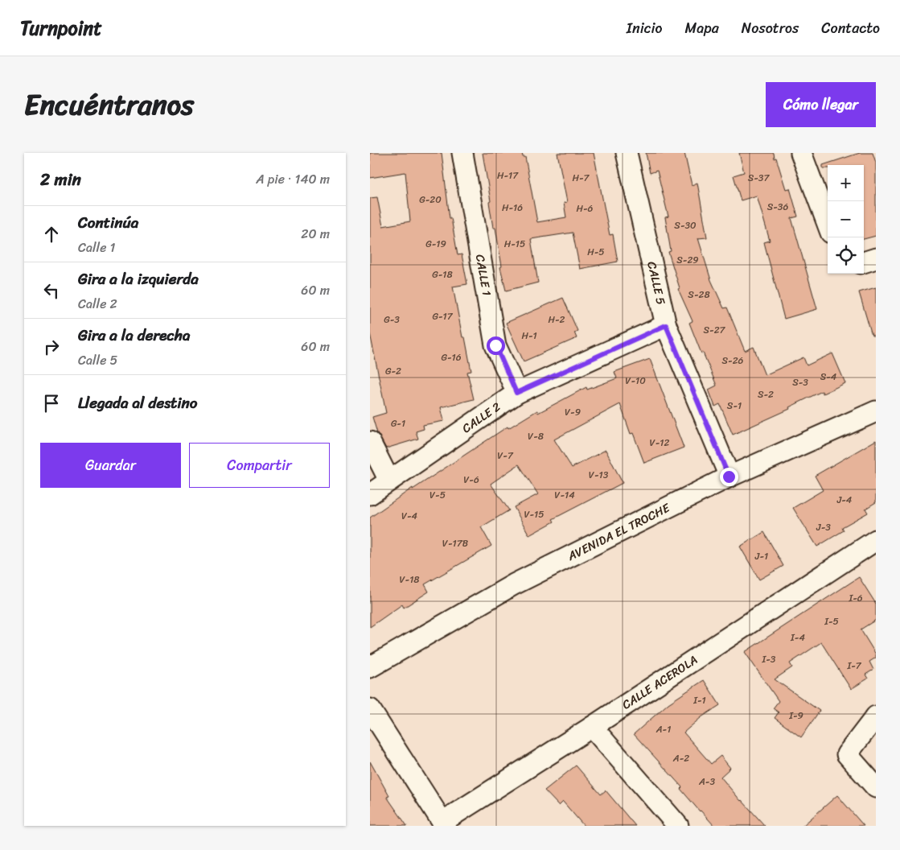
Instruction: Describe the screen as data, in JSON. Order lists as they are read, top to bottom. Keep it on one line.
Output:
{"streets":{"street":["CALLE 1","CALLE 5","CALLE 2","AVENIDA EL TROCHE","CALLE ACEROLA"]},"crossings":[["CALLE 1","CALLE 2"],["CALLE 5","CALLE 2"],["CALLE 5","AVENIDA EL TROCHE"]],"house_numbers":["H-17","H-7","S-37","G-20","S-36","H-16","H-6","S-30","G-19","H-15","H-5","S-29","G-18","S-28","G-17","G-3","H-2","S-27","H-1","G-16","S-26","G-2","S-4","V-10","S-3","S-2","S-1","V-9","G-1","V-8","V-12","V-7","V-13","V-6","V-5","V-14","J-4","V-15","V-4","J-3","V-17B","J-1","V-18","I-6","I-5","I-4","I-3","I-7","I-1","I-9","A-1","A-2","A-3"],"page":{"header":"Turnpoint","nav":["Inicio","Mapa","Nosotros","Contacto"],"title":"Encuéntranos","buttons":["Cómo llegar",["Guardar","Compartir"]],"heading":["2 min","A pie · 140 m"],"map_buttons":["+","−"],"list":[["Continúa","Calle 1","20 m"],["Gira a la izquierda","Calle 2","60 m"],["Gira a la derecha","Calle 5","60 m"],"Llegada al destino"]}}
